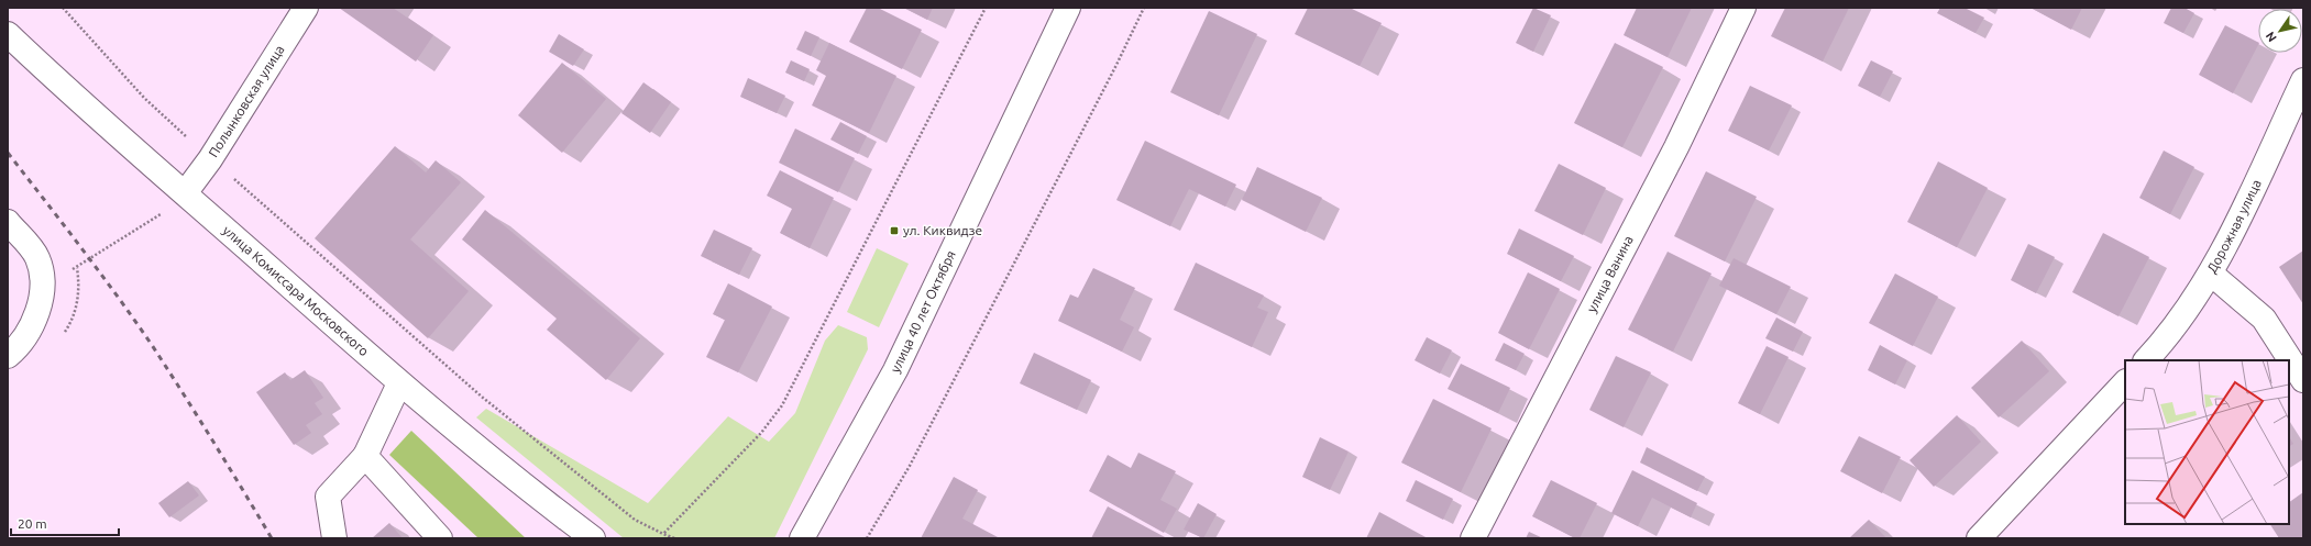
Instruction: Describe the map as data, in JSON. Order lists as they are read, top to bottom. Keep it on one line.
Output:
{"streets":{"street":["Полынковская улица","Дорожная улица","улица Ванина","улица Комиссара Московского","улица 40 лет Октября"]},"crossings":[["Полынковская улица","улица Комиссара Московского"]],"places":{"transit":["ул. Киквидзе"]},"scale_bar":"20 m","north":"bottom left"}
